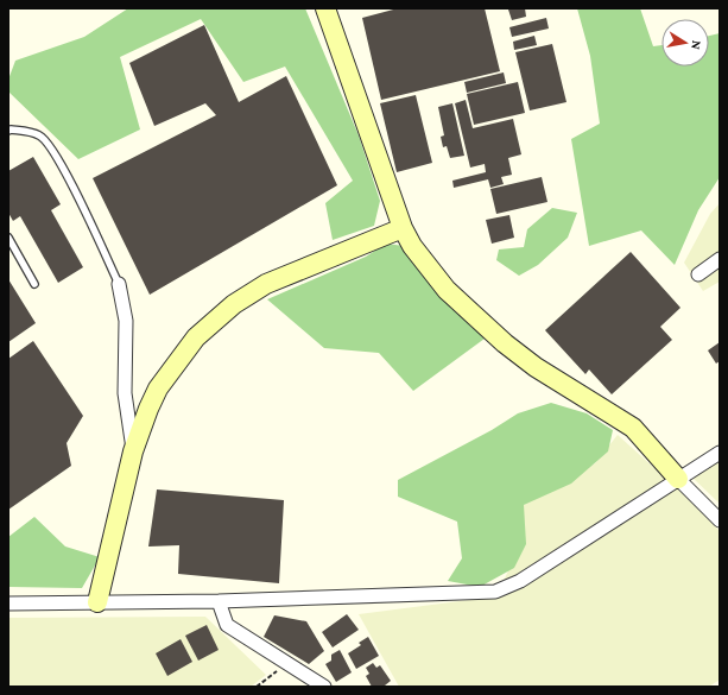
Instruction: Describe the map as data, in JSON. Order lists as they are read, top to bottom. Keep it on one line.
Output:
{"north":"right"}
